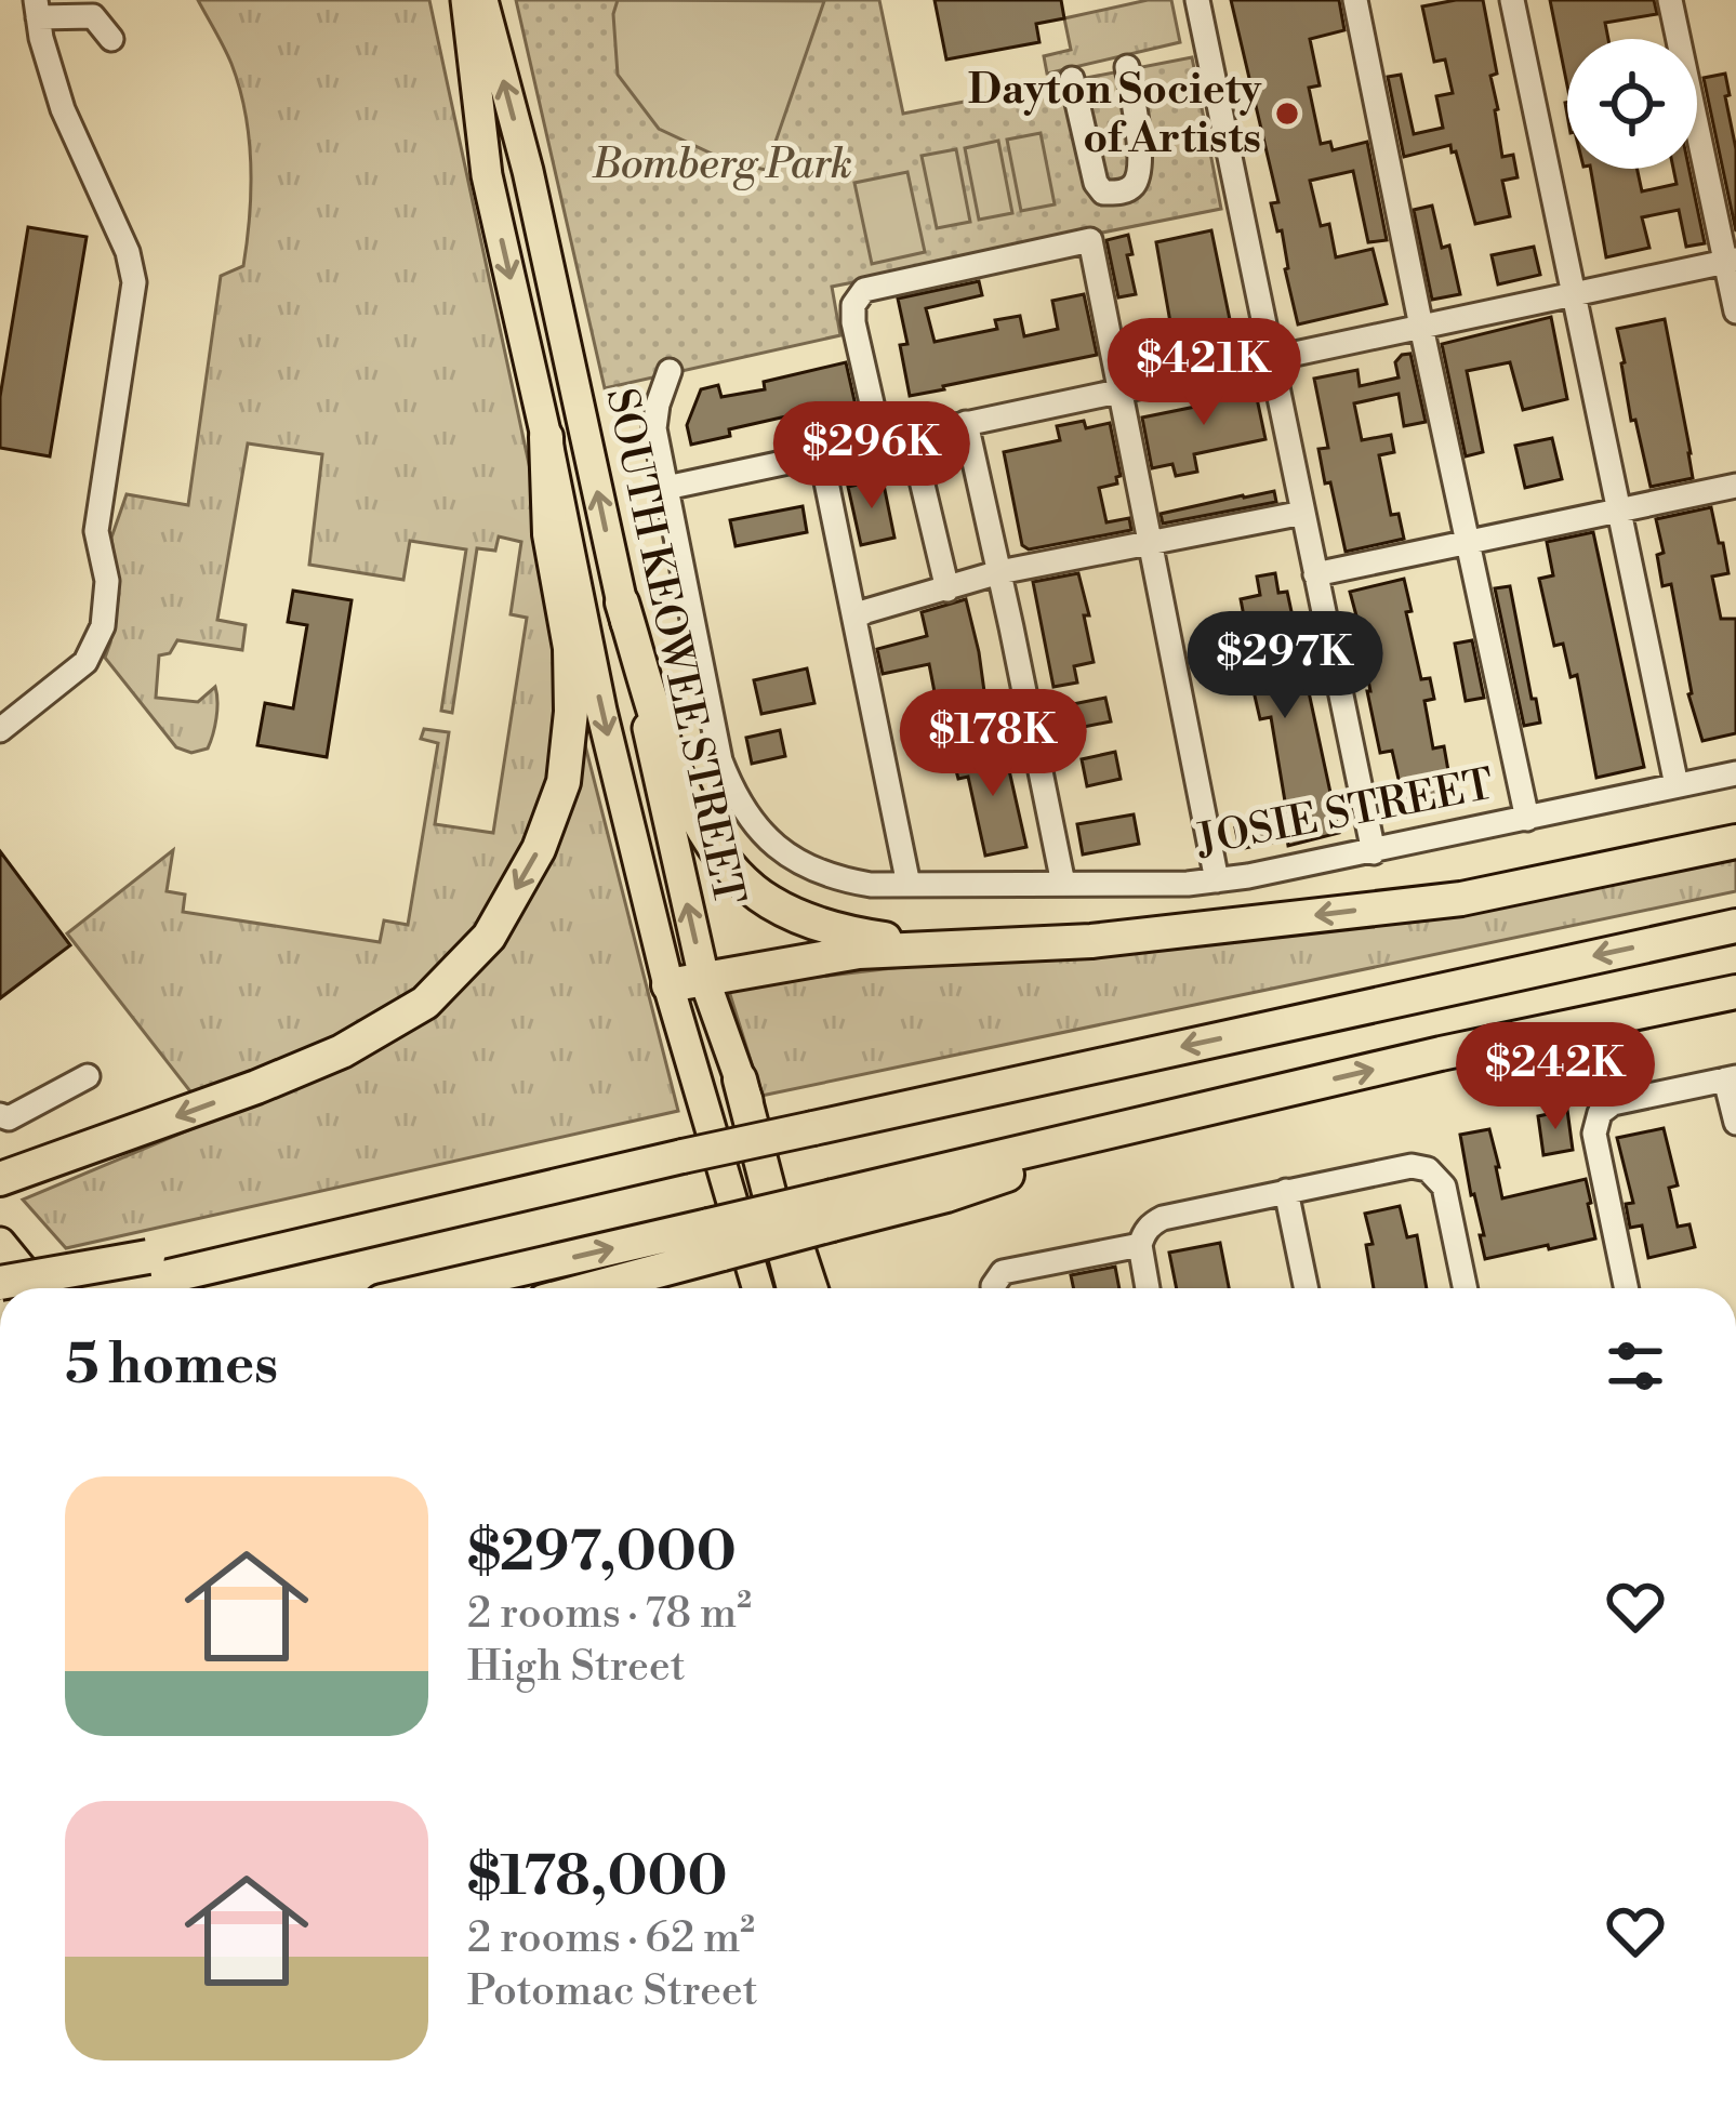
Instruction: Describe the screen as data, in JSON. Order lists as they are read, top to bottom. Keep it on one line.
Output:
{"streets":{"main road":["SOUTH KEOWEE STREET"],"street":["JOSIE STREET"]},"parks":["Bomberg Park"],"places":["Dayton Society of Artists"],"page":{"price":["$421K","$296K","$297K","$178K","$242K"],"heading":"5 homes","list":[{"name":"$297,000","note":"2 rooms · 78 m² · High Street"},{"name":"$178,000","note":"2 rooms · 62 m² · Potomac Street"}]}}
